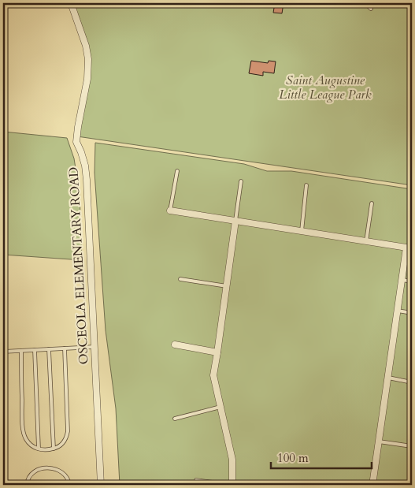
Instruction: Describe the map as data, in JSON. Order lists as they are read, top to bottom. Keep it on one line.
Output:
{"streets":{"street":["OSCEOLA ELEMENTARY ROAD"]},"parks":["Saint Augustine Little League Park"],"scale_bar":"100 m"}
